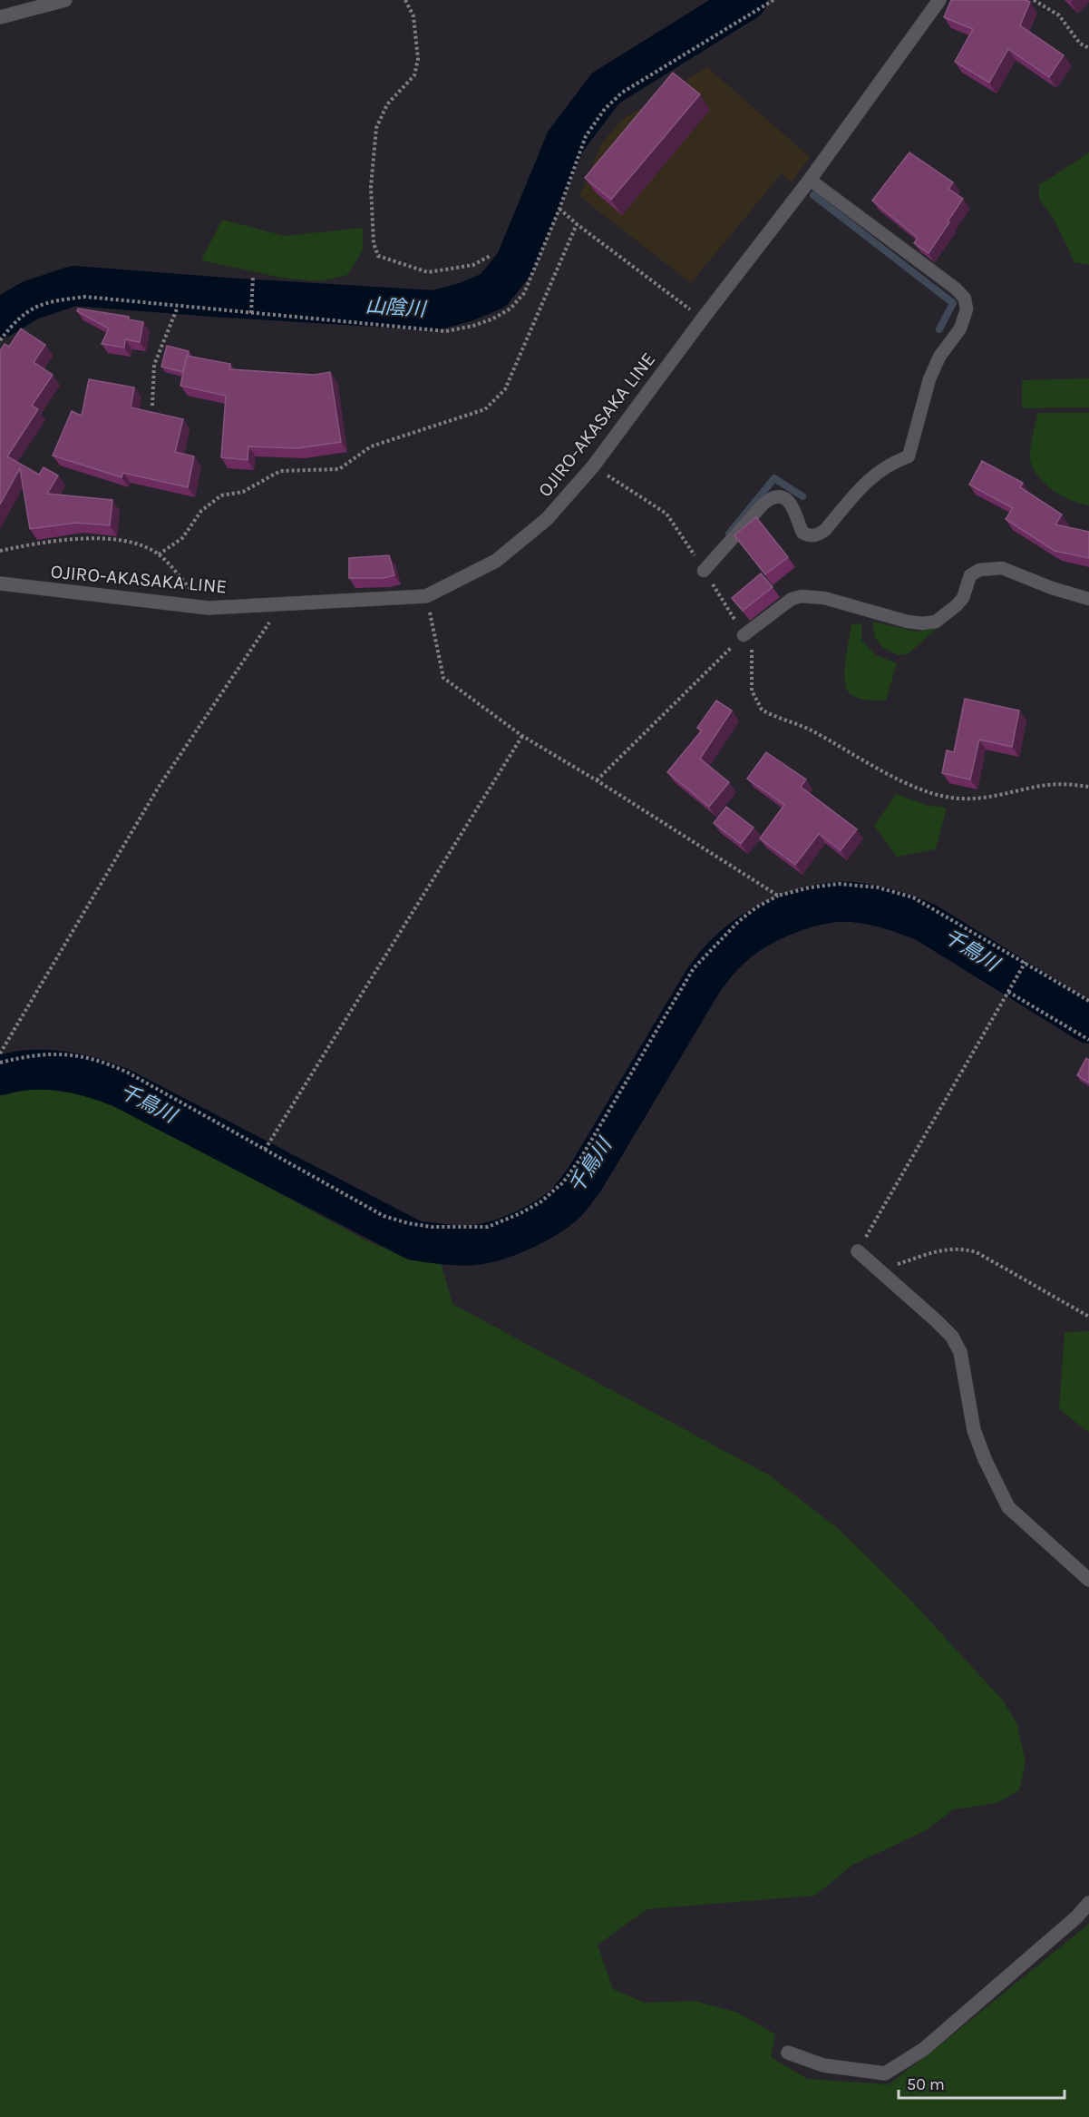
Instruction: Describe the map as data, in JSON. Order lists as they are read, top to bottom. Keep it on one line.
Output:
{"streets":{"main road":["OJIRO-AKASAKA LINE"]},"water":["山陰川","千鳥川"],"scale_bar":"50 m"}
